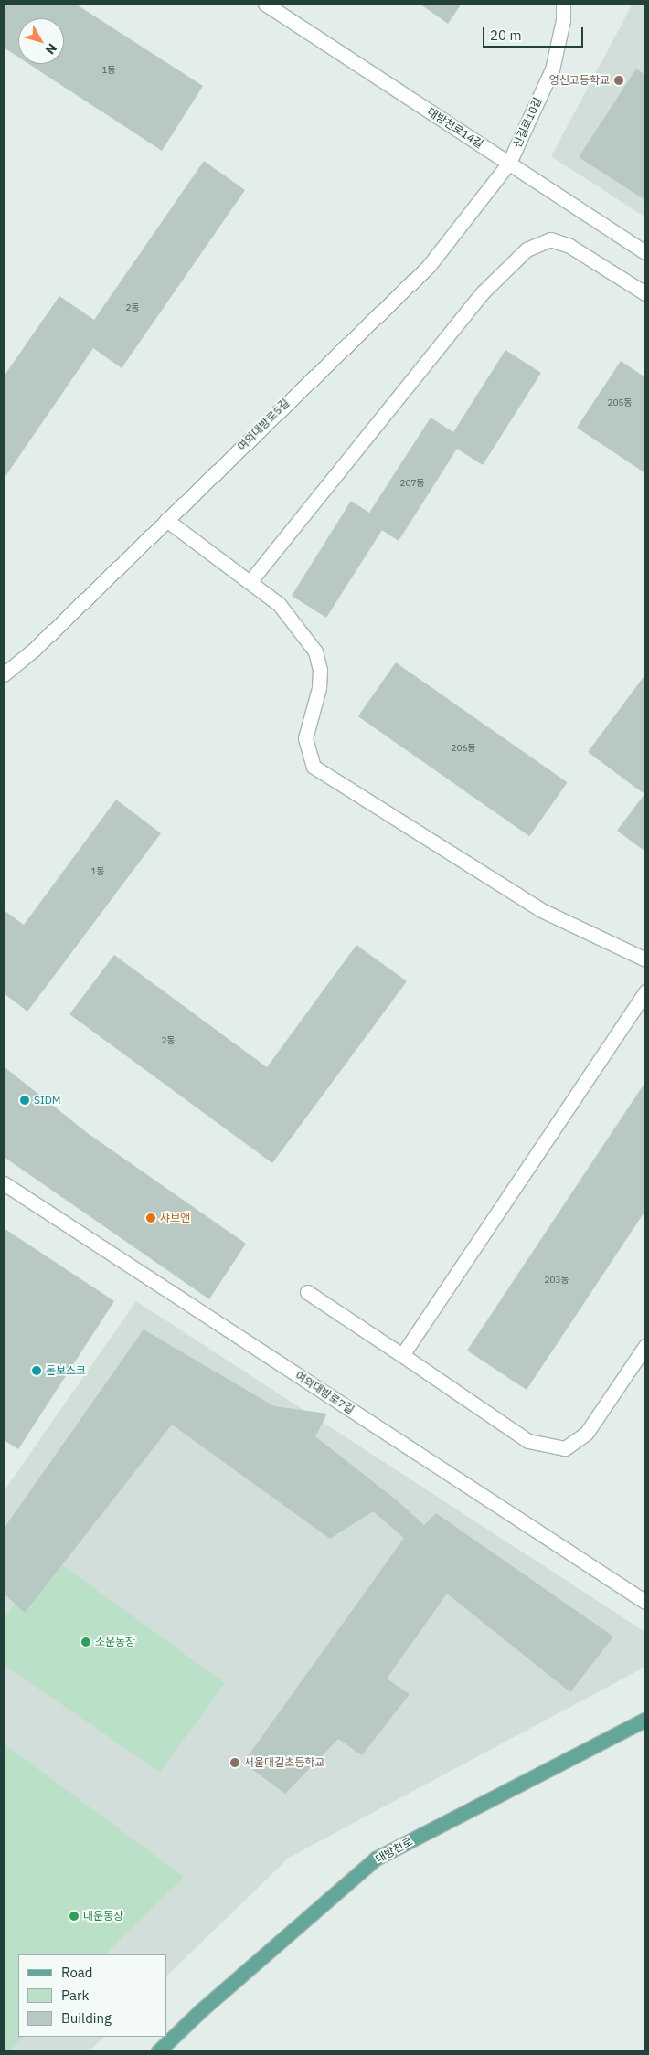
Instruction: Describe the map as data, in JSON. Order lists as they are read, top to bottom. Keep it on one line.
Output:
{"streets":{"main road":["대방천로"],"street":["신길로10길","대방천로14길","여의대방로5길","여의대방로7길"]},"crossings":[["신길로10길","대방천로14길"],["신길로10길","여의대방로5길"],["대방천로14길","여의대방로5길"]],"places":["영신고등학교","SIDM","샤브앤","돈보스코","소운동장","서울대길초등학교","대운동장"],"house_numbers":["1동","2동","205동","207동","206동","1동","2동","203동"],"legend":["Road","Park","Building"],"scale_bar":"20 m","north":"bottom right"}
